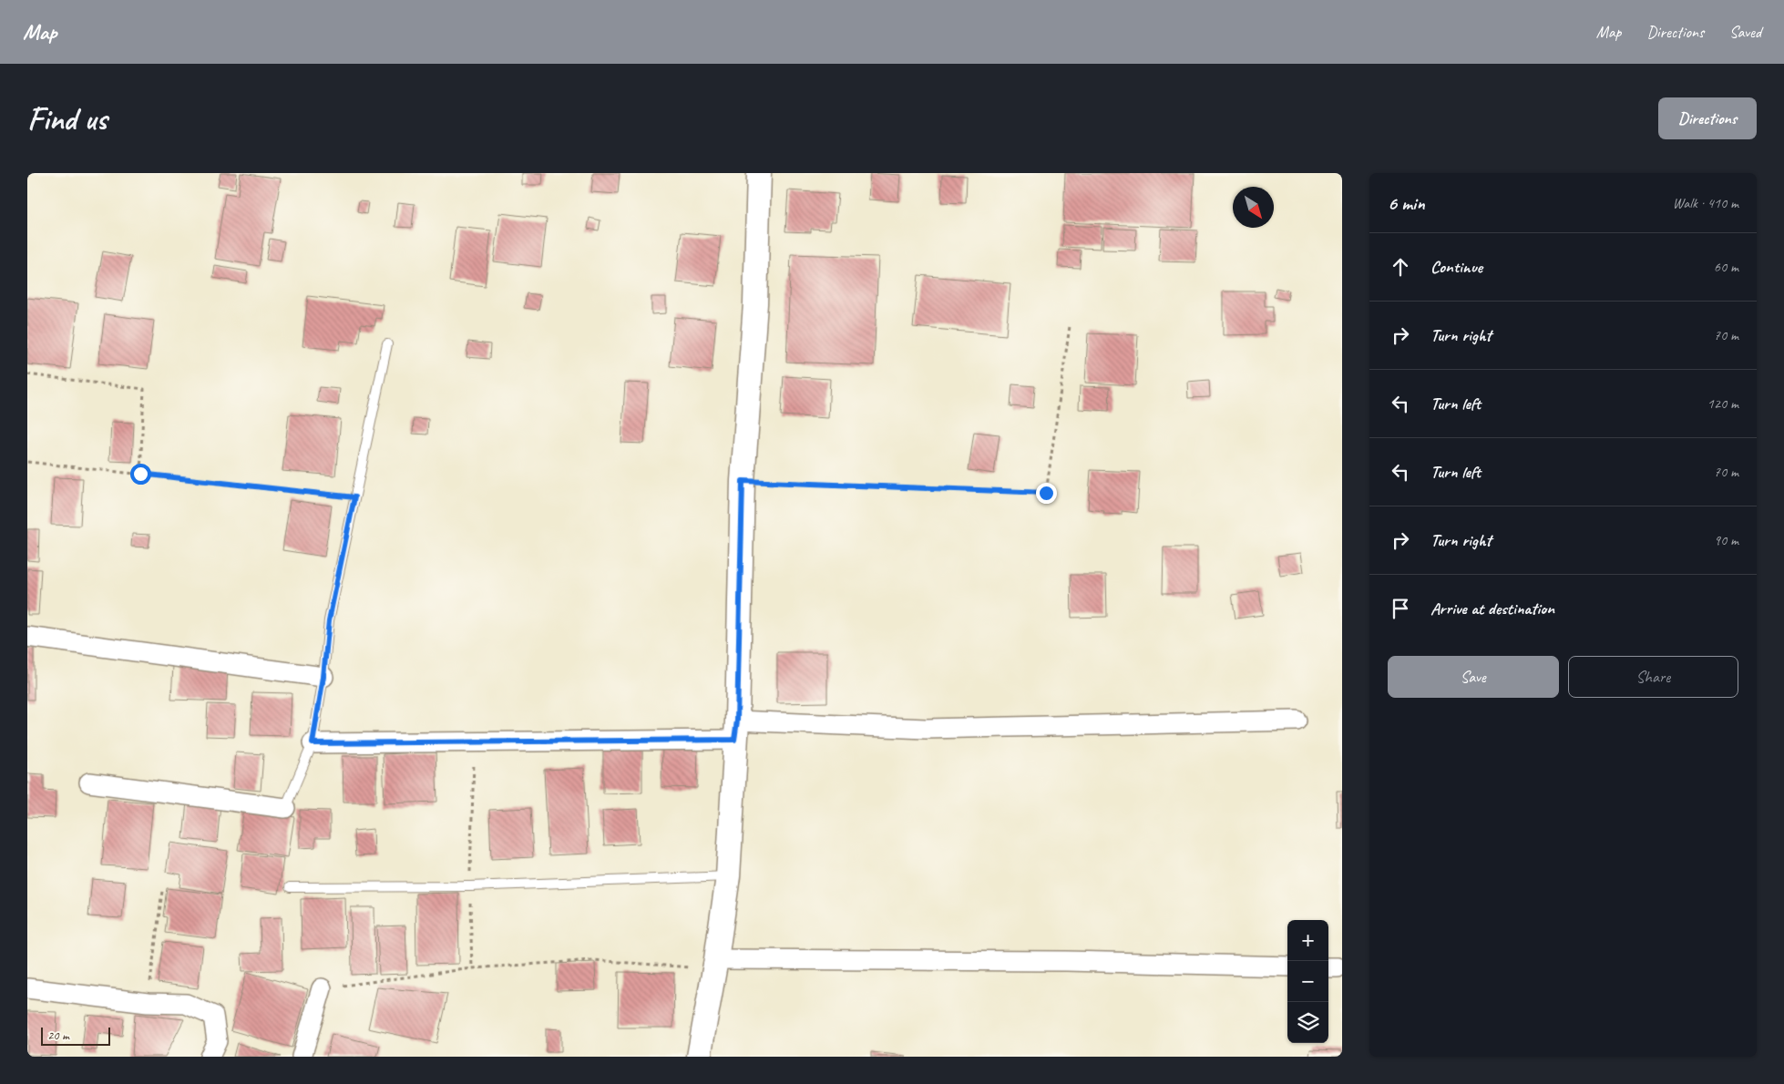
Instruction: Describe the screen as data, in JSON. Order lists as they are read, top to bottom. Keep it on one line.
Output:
{"scale_bar":"20 m","north":"bottom right","page":{"header":"Map","nav":["Map","Directions","Saved"],"buttons":["Directions",["Save","Share"]],"title":"Find us","heading":["6 min","Walk · 410 m"],"list":[["Continue","60 m"],["Turn right","70 m"],["Turn left","120 m"],["Turn left","70 m"],["Turn right","90 m"],"Arrive at destination"],"map_buttons":["+","−"],"scale":"20 m"}}
